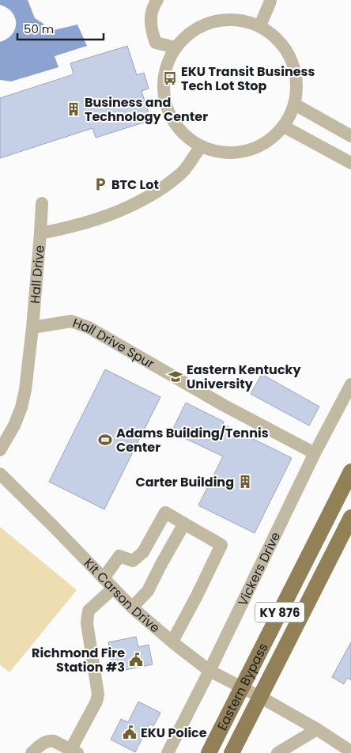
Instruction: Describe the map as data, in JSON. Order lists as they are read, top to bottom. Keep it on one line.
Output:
{"streets":{"main road":["KY 876","Eastern Bypass"],"street":["Hall Drive","Hall Drive Spur","Vickers Drive","Kit Carson Drive"]},"crossings":[["Hall Drive","Hall Drive Spur"],["Hall Drive Spur","Vickers Drive"],["Vickers Drive","Kit Carson Drive"],["Kit Carson Drive","Eastern Bypass"]],"places":{"bus stop":["EKU Transit Business Tech Lot Stop"],"building":["Business and Technology Center","Carter Building"],"parking":["BTC Lot"],"school or university":["Eastern Kentucky University"],"sports":["Adams Building/Tennis Center"],"public building":["Richmond Fire Station #3","EKU Police"]},"scale_bar":"50 m"}
